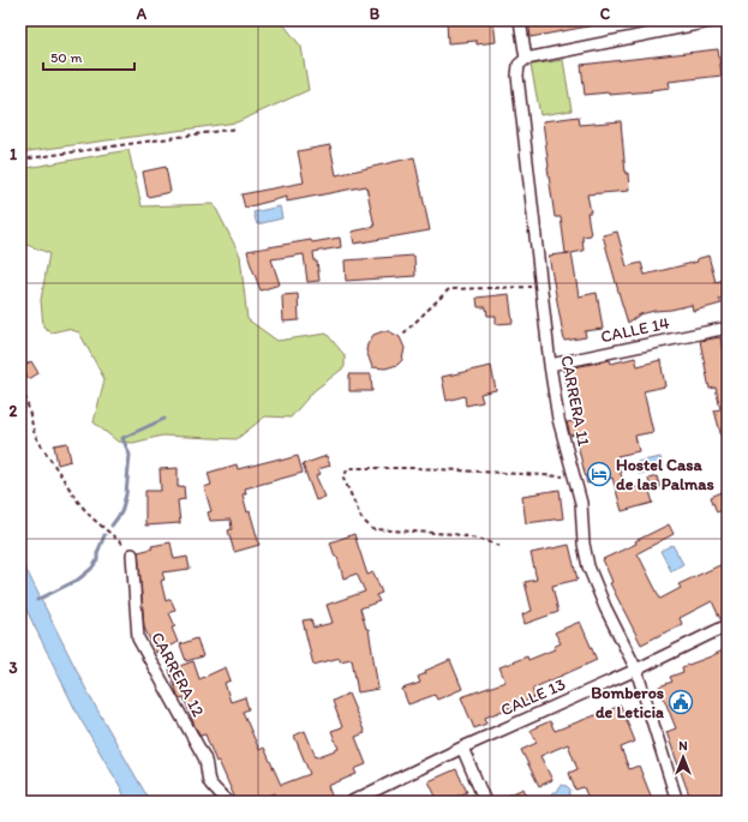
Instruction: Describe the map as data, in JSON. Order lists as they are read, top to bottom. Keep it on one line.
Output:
{"streets":{"street":["CALLE 14","CARRERA 11","CARRERA 12","CALLE 13"]},"crossings":[["CALLE 14","CARRERA 11"],["CARRERA 11","CALLE 13"]],"places":{"hotel":["Hostel Casa de las Palmas"],"public building":["Bomberos de Leticia"]},"scale_bar":"50 m","north":"top","grid":{"columns":["A","B","C"],"rows":["1","2","3"]}}
